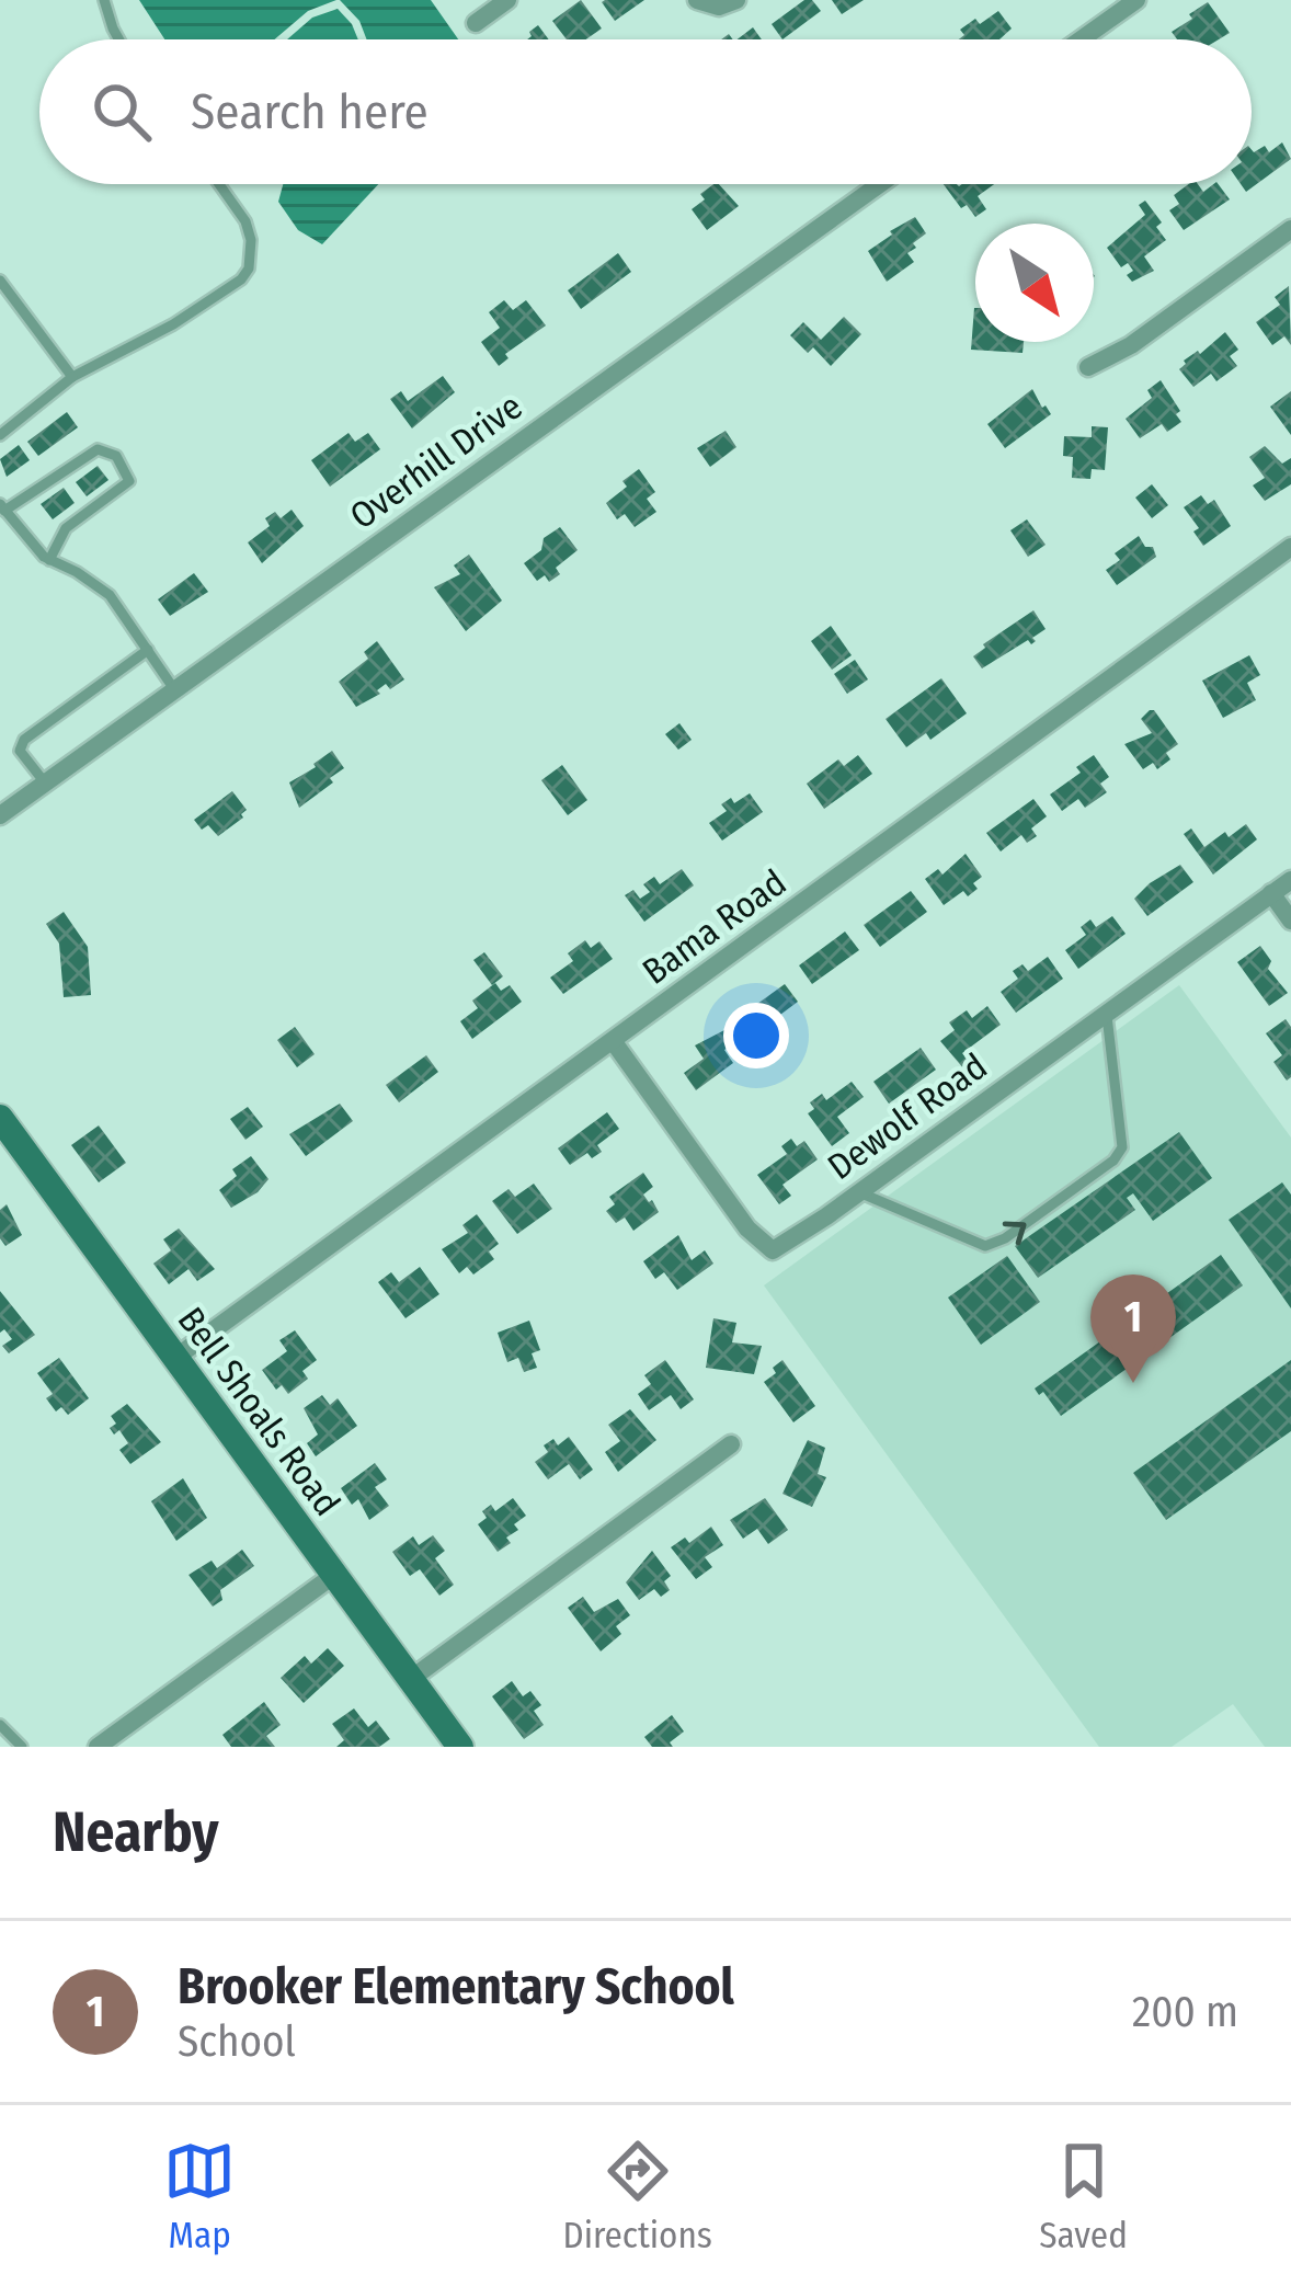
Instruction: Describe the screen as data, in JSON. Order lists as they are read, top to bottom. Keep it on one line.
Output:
{"streets":{"main road":["Bell Shoals Road"],"street":["Overhill Drive","Bama Road","Dewolf Road"]},"crossings":[["Bama Road","Dewolf Road"],["Bama Road","Bell Shoals Road"]],"north":"bottom right","page":{"search":"Search here","pins":"1","heading":"Nearby","list":[{"mark":"1","name":"Brooker Elementary School","note":"School","value":"200 m"}],"nav":["Map","Directions","Saved"]}}
